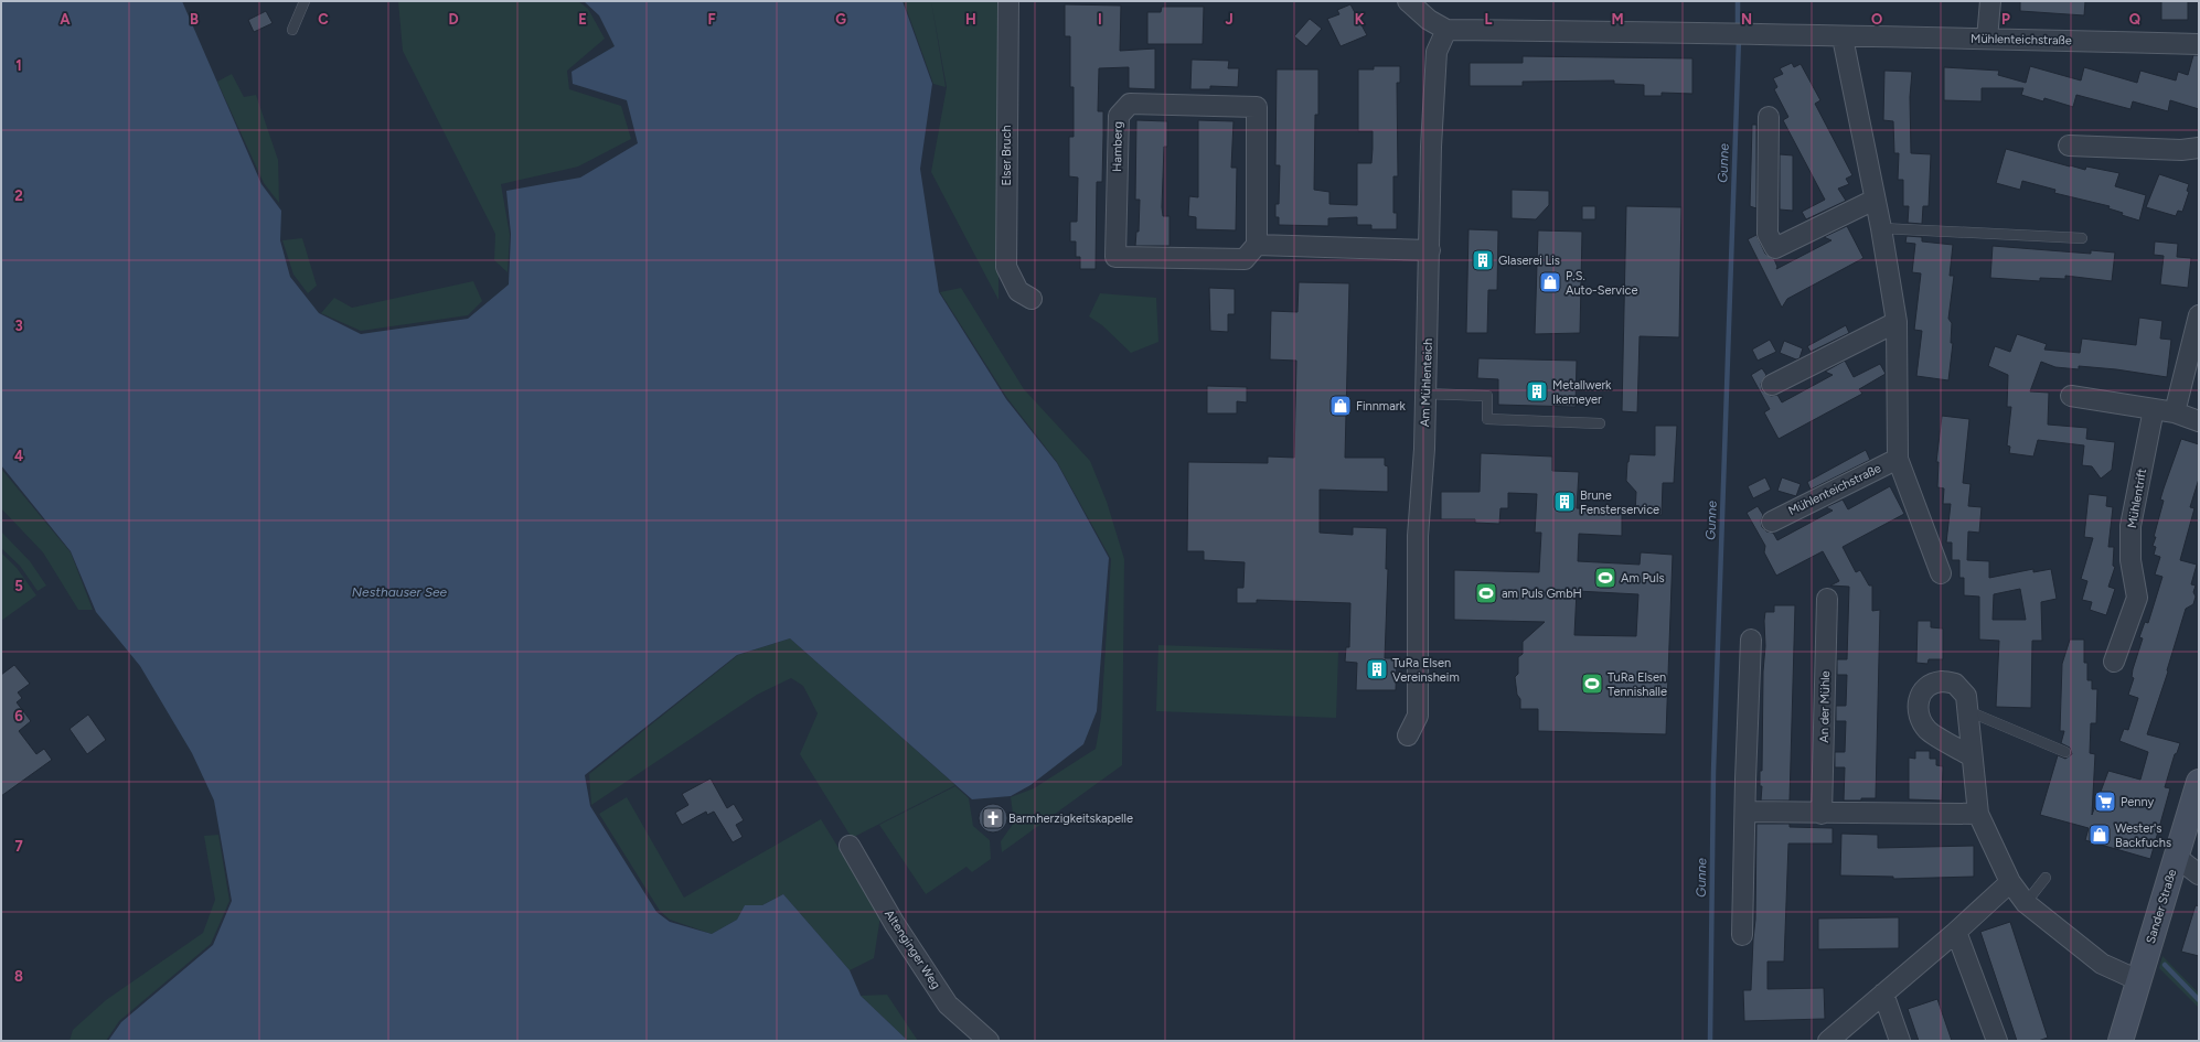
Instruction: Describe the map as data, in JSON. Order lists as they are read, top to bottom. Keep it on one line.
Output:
{"streets":{"street":["Mühlenteichstraße","Hamberg","Elser Bruch","Am Mühlenteich","Mühlentrift","An der Mühle","Sander Straße","Altenginger Weg"]},"crossings":[["Mühlenteichstraße","Am Mühlenteich"]],"water":["Gunne","Nesthauser See"],"places":{"building":["Glaserei Lis","Metallwerk Ikemeyer","Brune Fensterservice","TuRa Elsen Vereinsheim"],"shop":["P.S. Auto-Service","Finnmark","Wester's Backfuchs"],"sports":["Am Puls","am Puls GmbH","TuRa Elsen Tennishalle"],"supermarket":["Penny"],"church":["Barmherzigkeitskapelle"]},"grid":{"columns":["A","B","C","D","E","F","G","H","I","J","K","L","M","N","O","P","Q"],"rows":["1","2","3","4","5","6","7","8"]}}
